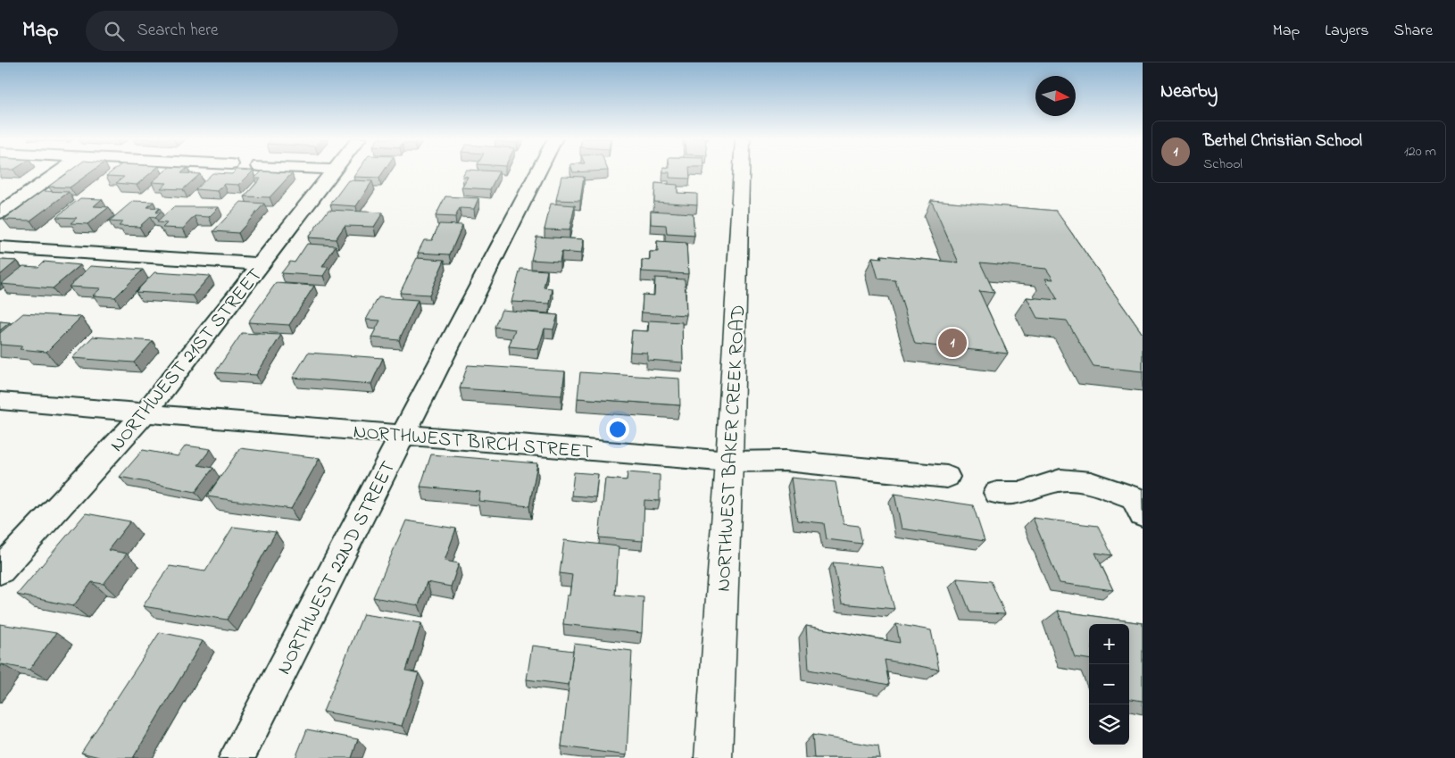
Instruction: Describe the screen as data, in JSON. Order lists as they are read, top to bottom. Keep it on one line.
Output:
{"streets":{"main road":["NORTHWEST BAKER CREEK ROAD"],"street":["NORTHWEST 21ST STREET","NORTHWEST BIRCH STREET","NORTHWEST 22ND STREET"]},"crossings":[["NORTHWEST 21ST STREET","NORTHWEST BIRCH STREET"],["NORTHWEST BIRCH STREET","NORTHWEST BAKER CREEK ROAD"],["NORTHWEST BIRCH STREET","NORTHWEST 22ND STREET"]],"north":"right","page":{"header":"Map","search":"Search here","nav":["Map","Layers","Share"],"heading":"Nearby","list":[{"mark":"1","name":"Bethel Christian School","note":"School","value":"120 m"}],"pins":"1","map_buttons":["+","−"]}}
